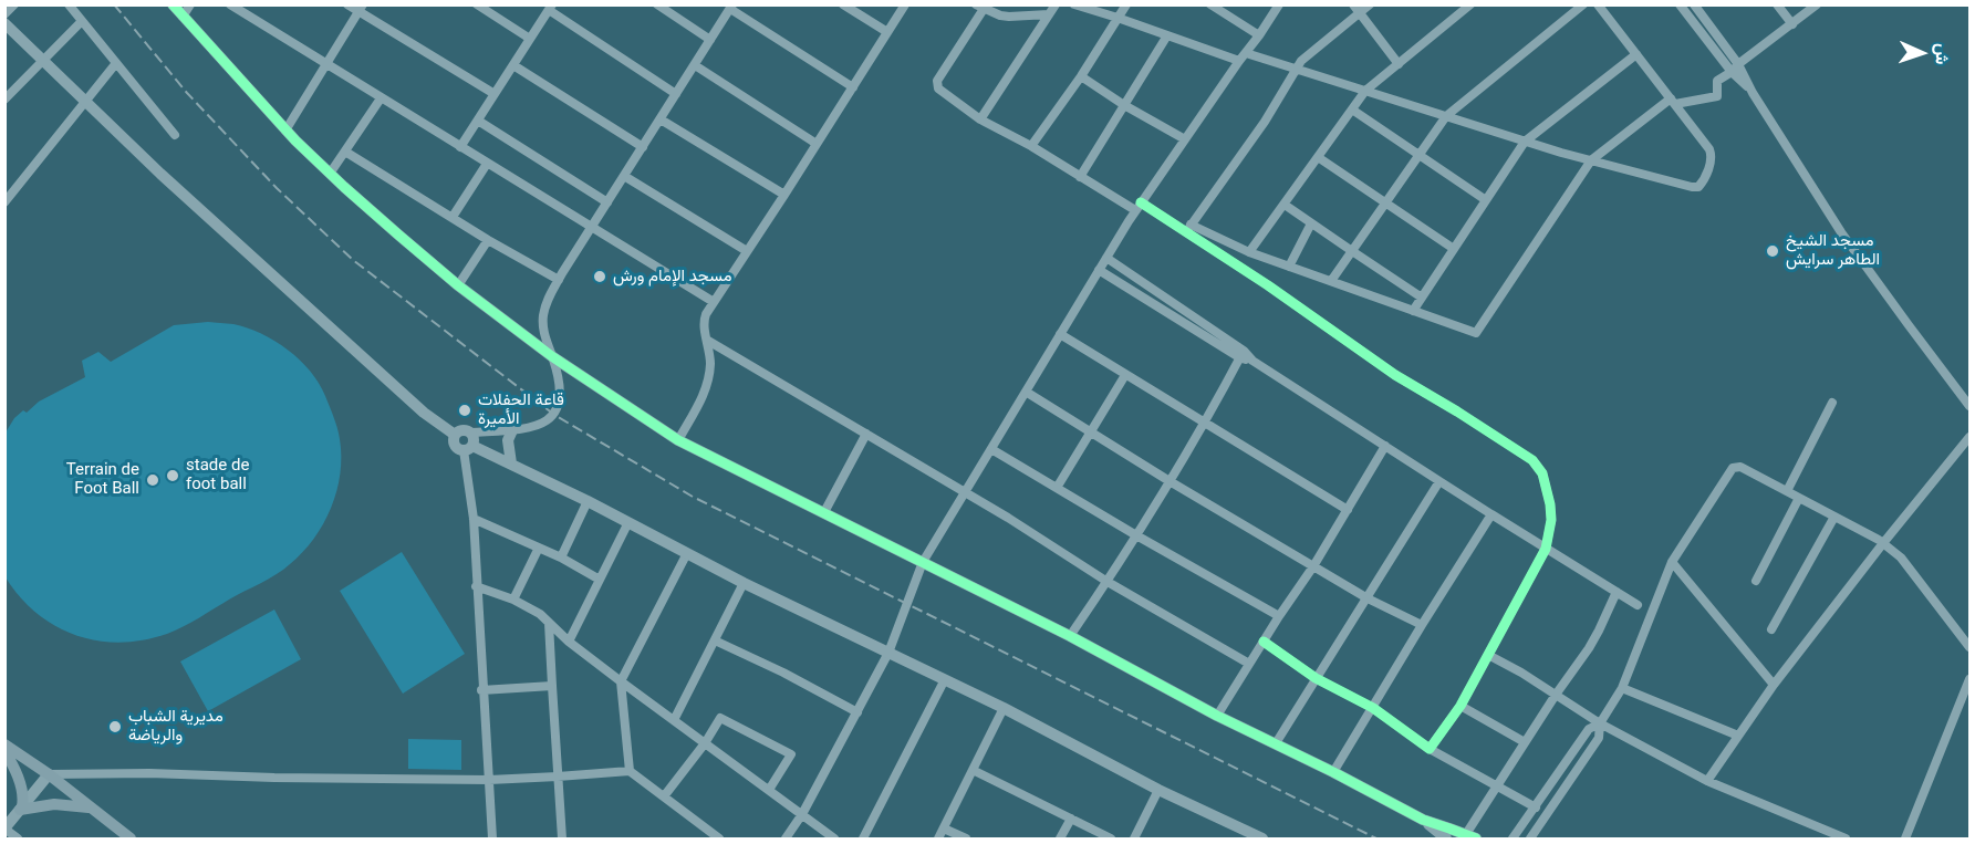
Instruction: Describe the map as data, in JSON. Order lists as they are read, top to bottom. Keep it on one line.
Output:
{"places":["مسجد الشيخ الطاهر سرايش","مسجد الإمام ورش","قاعة الحفلات الأميرة","stade de foot ball","Terrain de Foot Ball","مديرية الشباب والرياضة"],"north":"right"}
